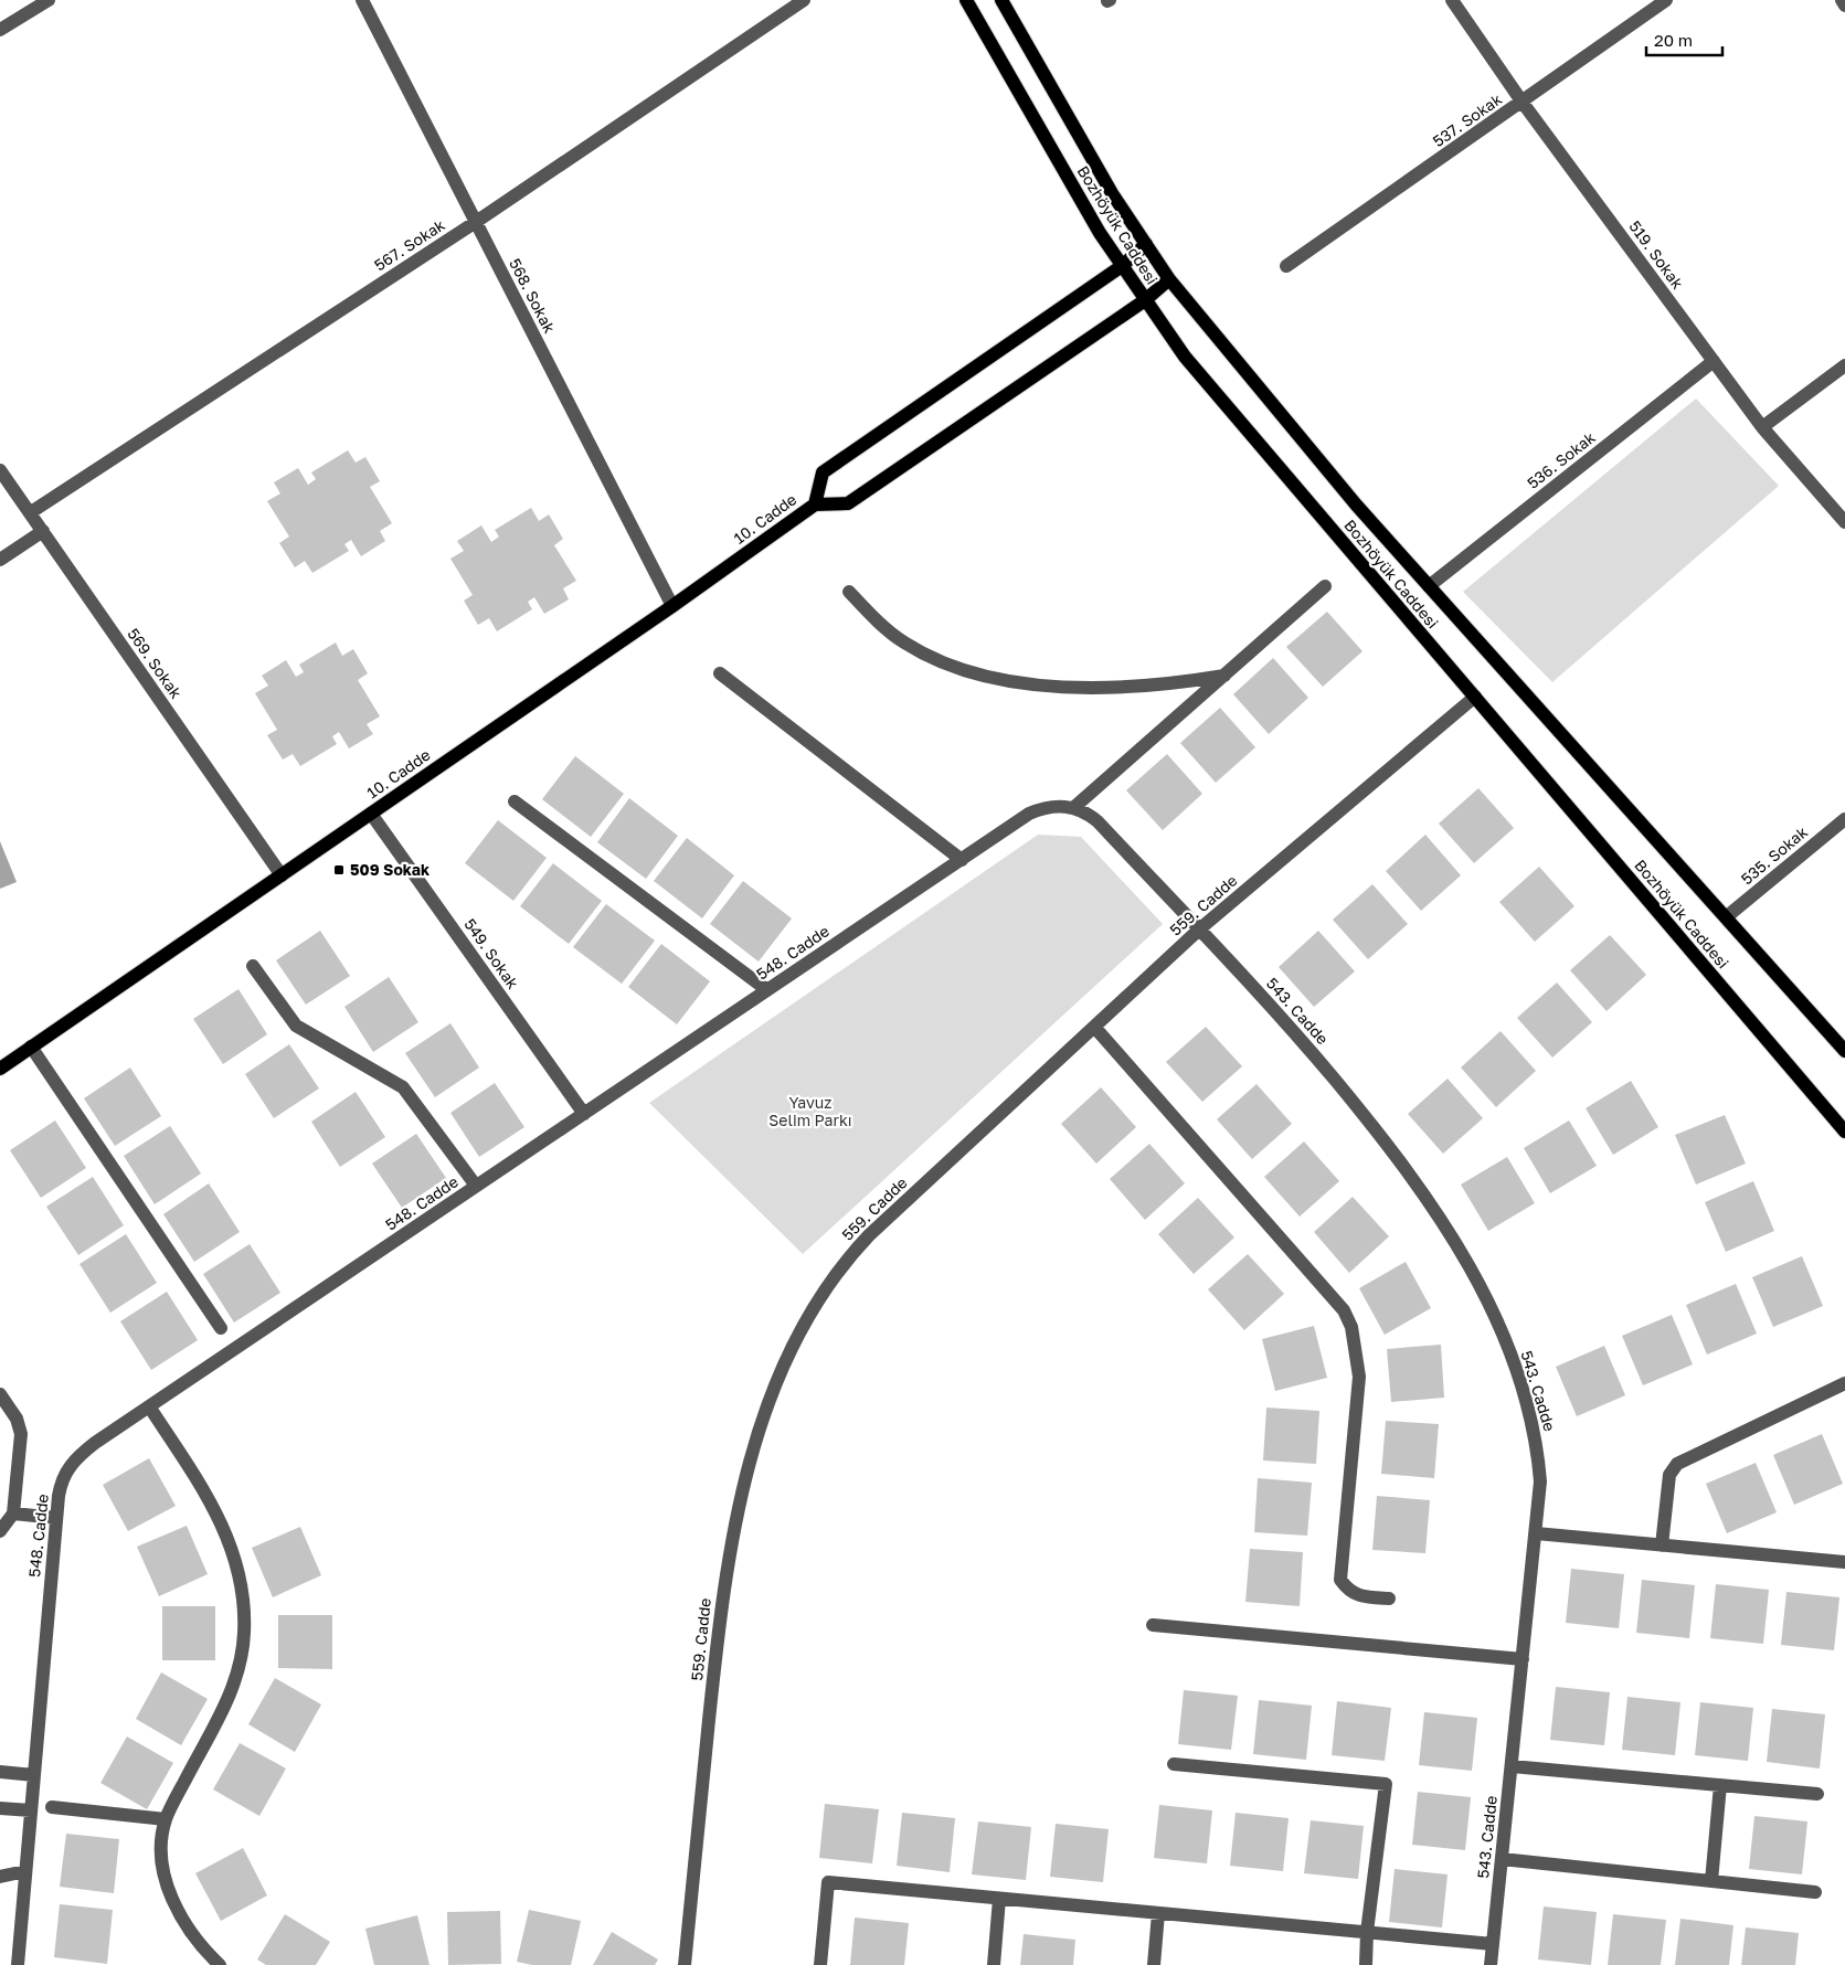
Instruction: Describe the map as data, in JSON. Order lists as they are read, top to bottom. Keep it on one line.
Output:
{"streets":{"main road":["Bozhöyük Caddesi","10. Cadde"],"street":["537. Sokak","567. Sokak","519. Sokak","568. Sokak","536. Sokak","569. Sokak","535. Sokak","559. Cadde","548. Cadde","549. Sokak","543. Cadde"]},"crossings":[["537. Sokak","519. Sokak"],["Bozhöyük Caddesi","536. Sokak"],["Bozhöyük Caddesi","10. Cadde"],["Bozhöyük Caddesi","535. Sokak"],["Bozhöyük Caddesi","559. Cadde"],["567. Sokak","568. Sokak"],["567. Sokak","569. Sokak"],["519. Sokak","536. Sokak"],["568. Sokak","10. Cadde"],["10. Cadde","569. Sokak"],["10. Cadde","549. Sokak"],["559. Cadde","548. Cadde"],["559. Cadde","543. Cadde"],["548. Cadde","549. Sokak"],["548. Cadde","543. Cadde"]],"parks":["Yavuz Selim Parkı"],"places":{"transit":["509 Sokak"]},"scale_bar":"20 m"}
